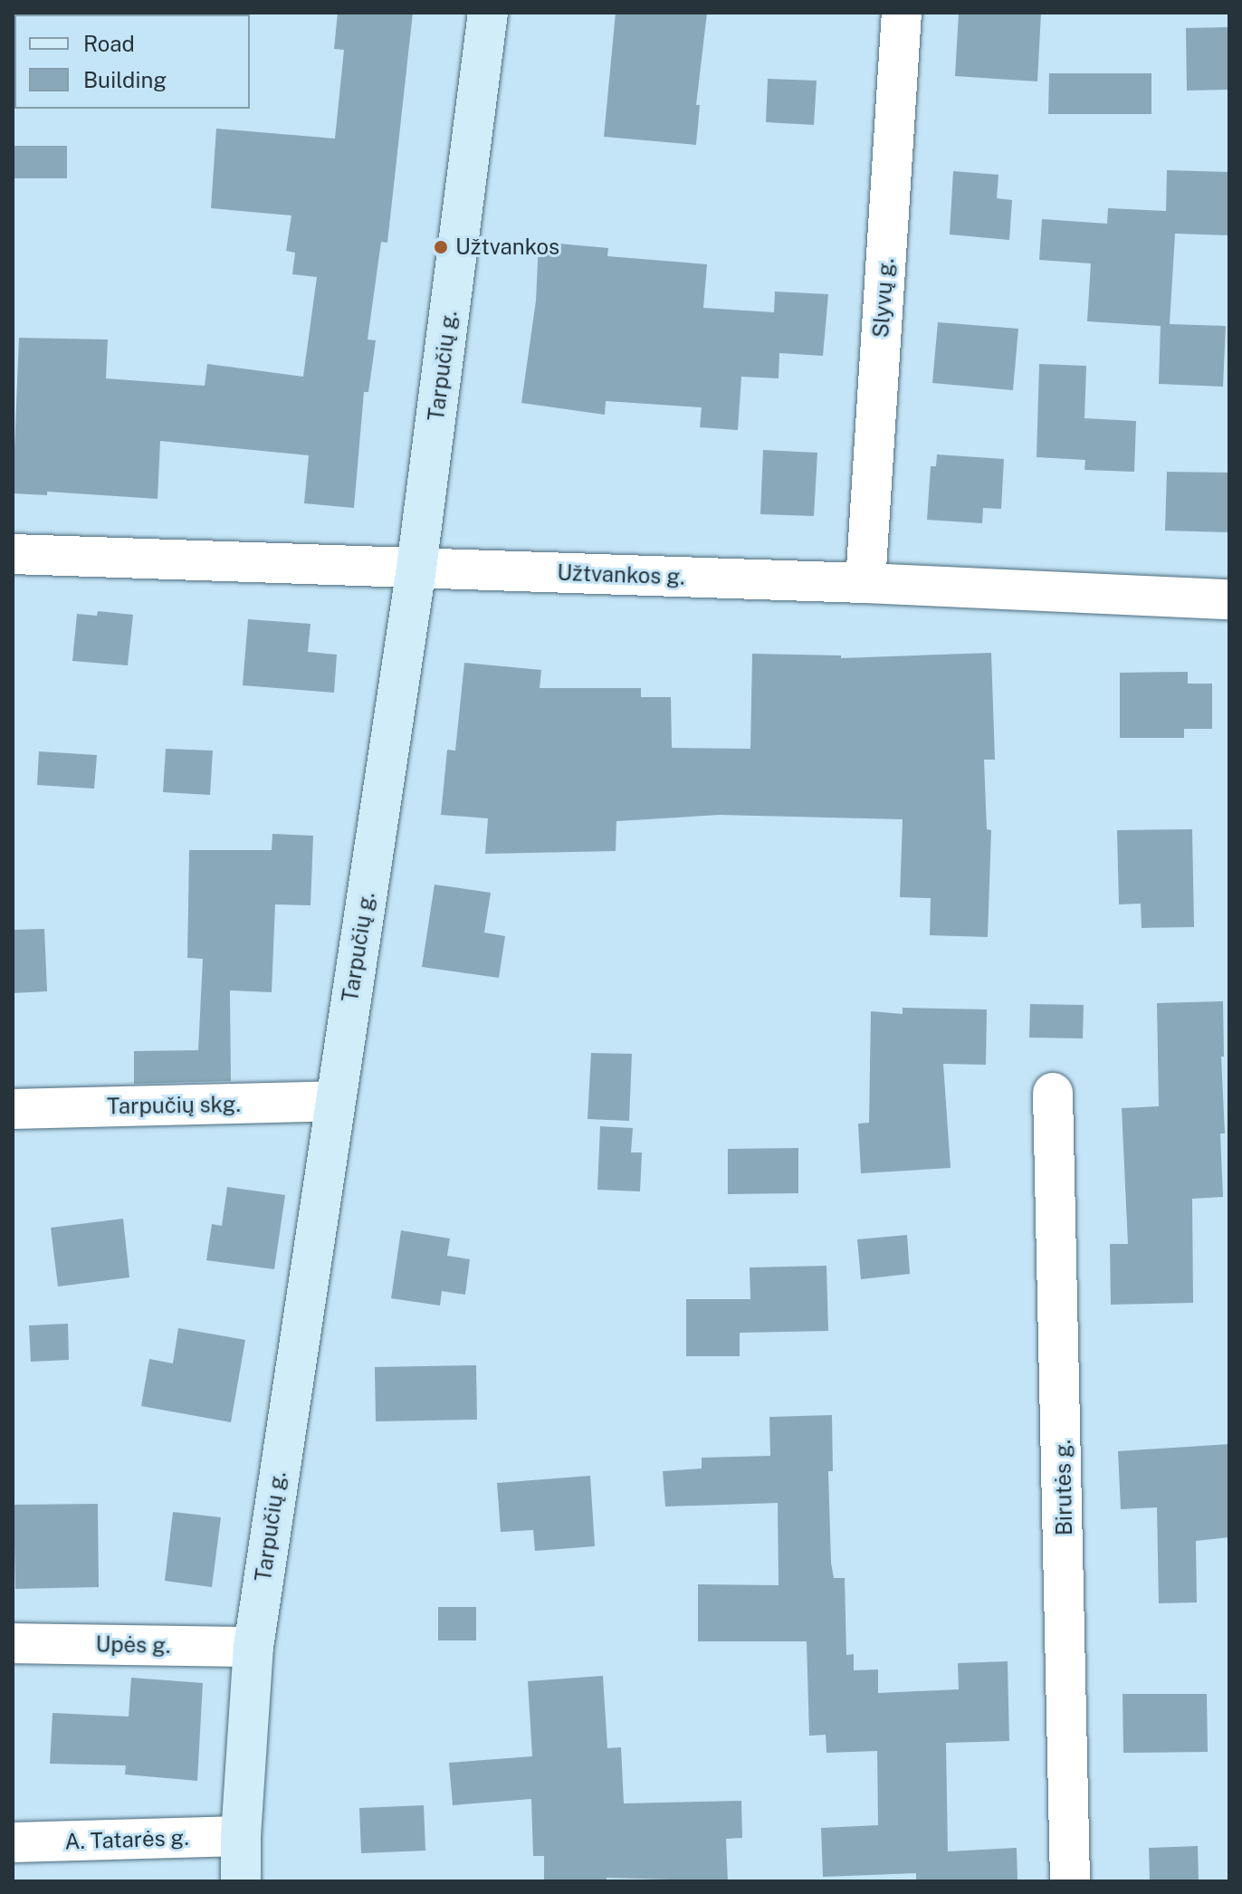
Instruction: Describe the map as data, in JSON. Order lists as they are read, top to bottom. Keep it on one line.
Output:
{"streets":{"main road":["Tarpučių g."],"street":["Slyvų g.","Užtvankos g.","Tarpučių skg.","Birutės g.","Upės g.","A. Tatarės g."]},"crossings":[["Slyvų g.","Užtvankos g."],["Tarpučių g.","Užtvankos g."],["Tarpučių g.","Tarpučių skg."],["Tarpučių g.","Upės g."],["Tarpučių g.","A. Tatarės g."]],"places":["Užtvankos"],"legend":["Road","Building"]}
